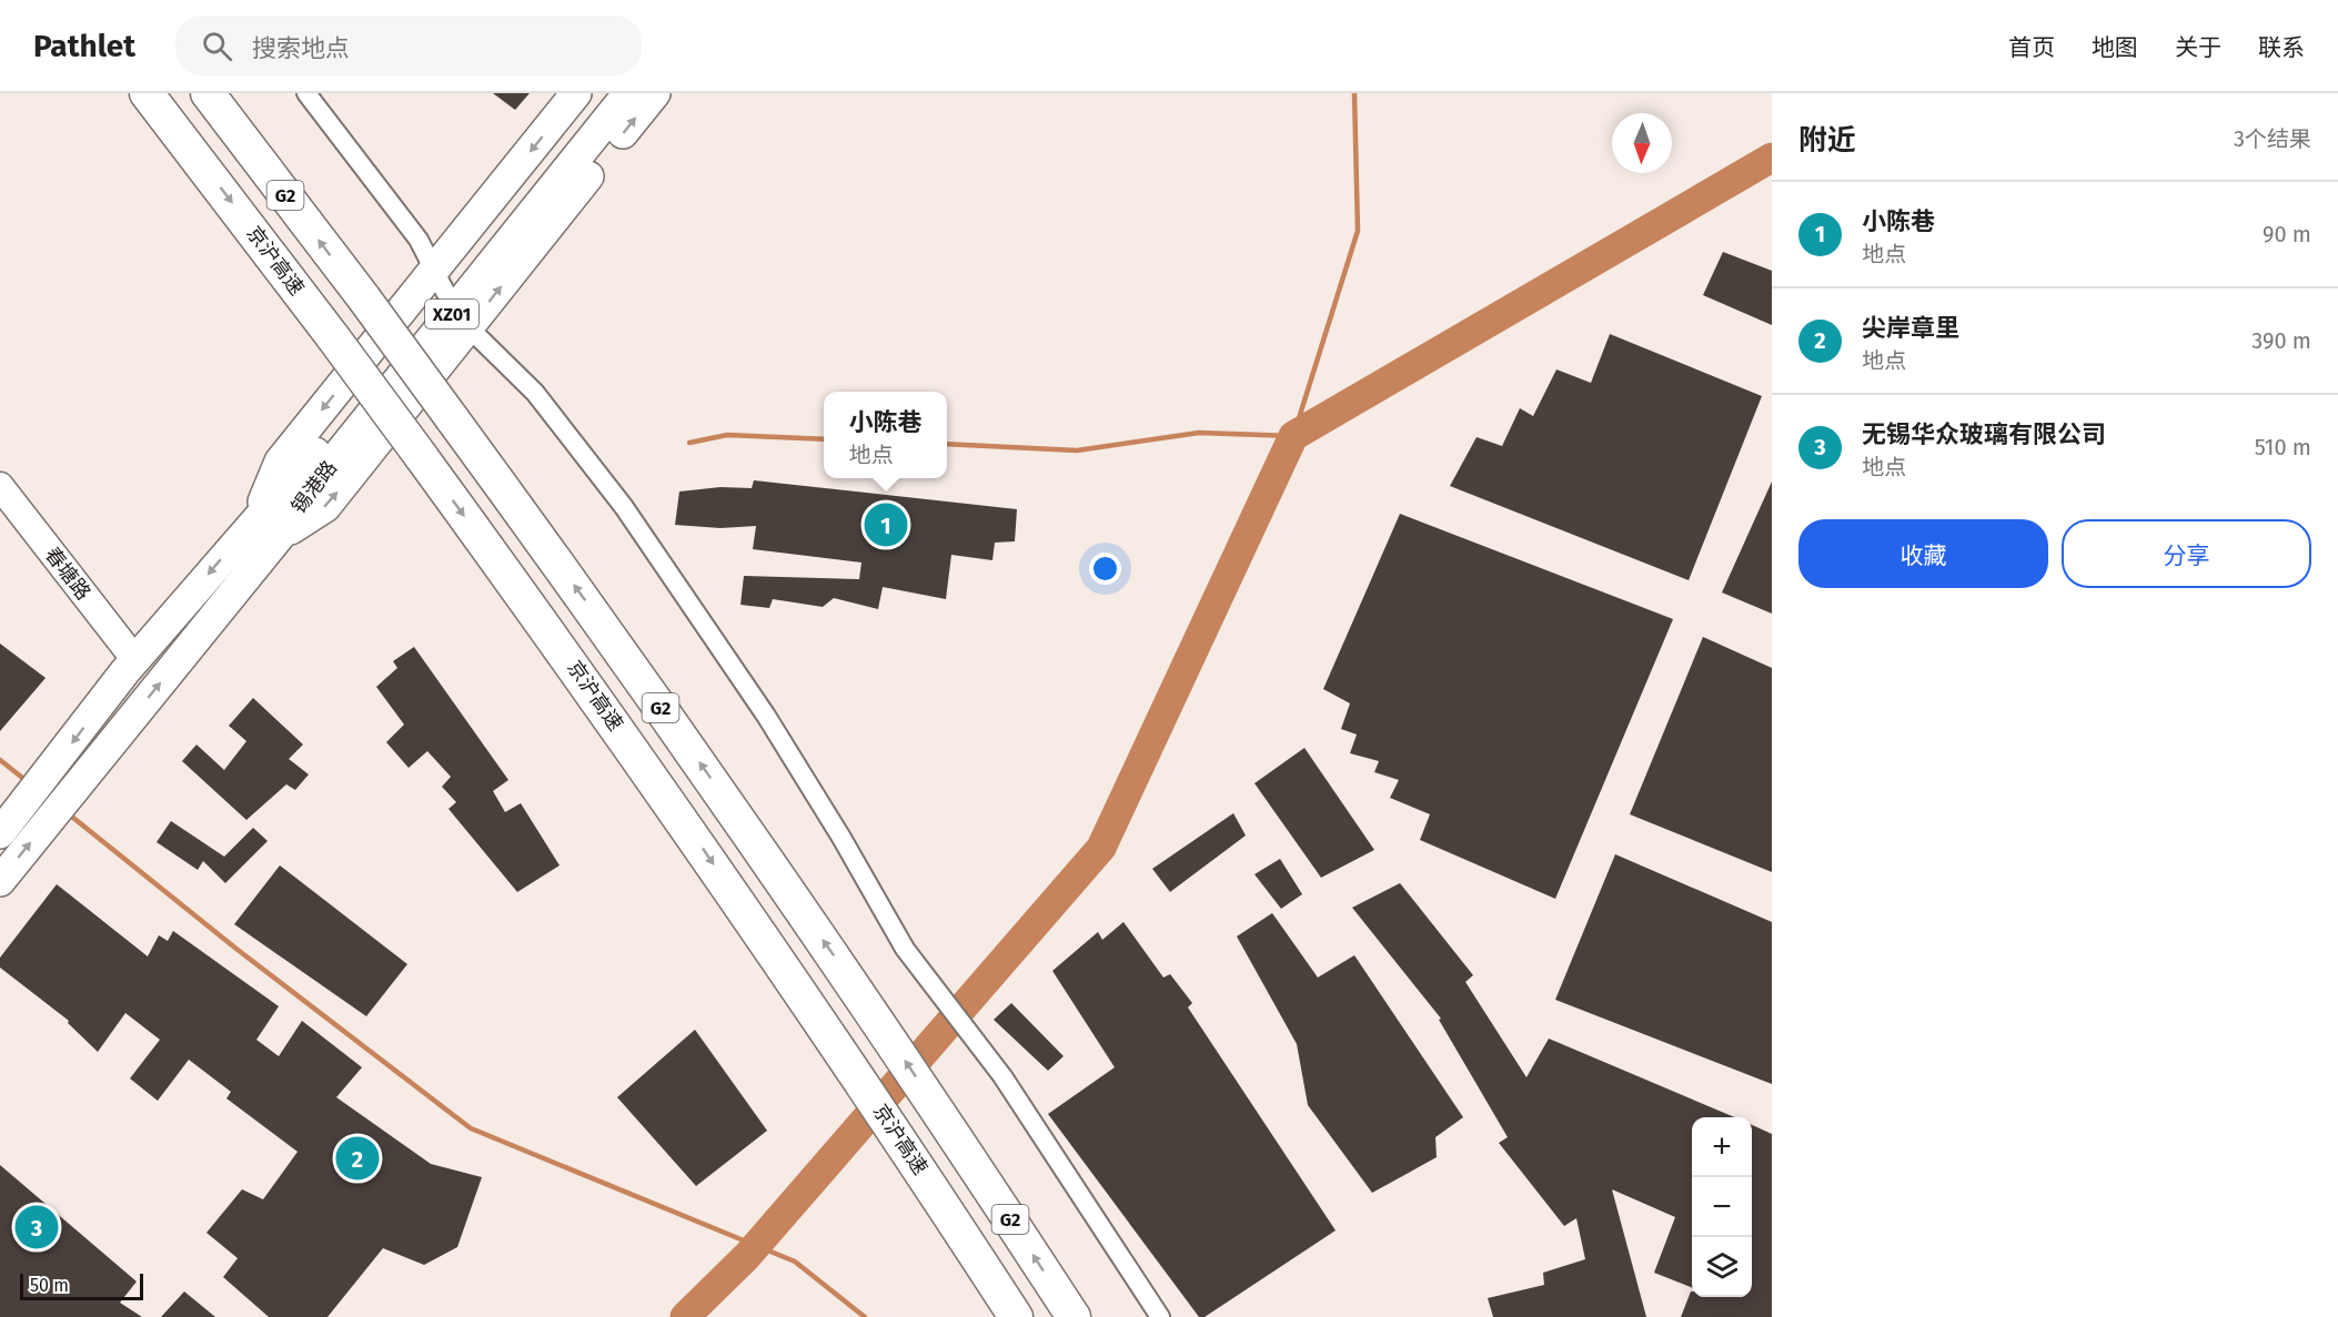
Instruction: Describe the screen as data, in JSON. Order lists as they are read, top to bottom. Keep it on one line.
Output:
{"streets":{"highway":["G2","京沪高速"],"main road":["XZ01"],"street":["春塘路"]},"scale_bar":"50 m","north":"bottom","page":{"header":"Pathlet","search":"搜索地点","nav":["首页","地图","关于","联系"],"heading":["附近","3个结果"],"list":[{"mark":"1","name":"小陈巷","note":"地点","value":"90 m"},{"mark":"2","name":"尖岸章里","note":"地点","value":"390 m"},{"mark":"3","name":"无锡华众玻璃有限公司","note":"地点","value":"510 m"}],"popup":["小陈巷","地点"],"buttons":["收藏","分享"],"pins":["1","2","3"],"map_buttons":["+","−"],"scale":"50 m"}}
